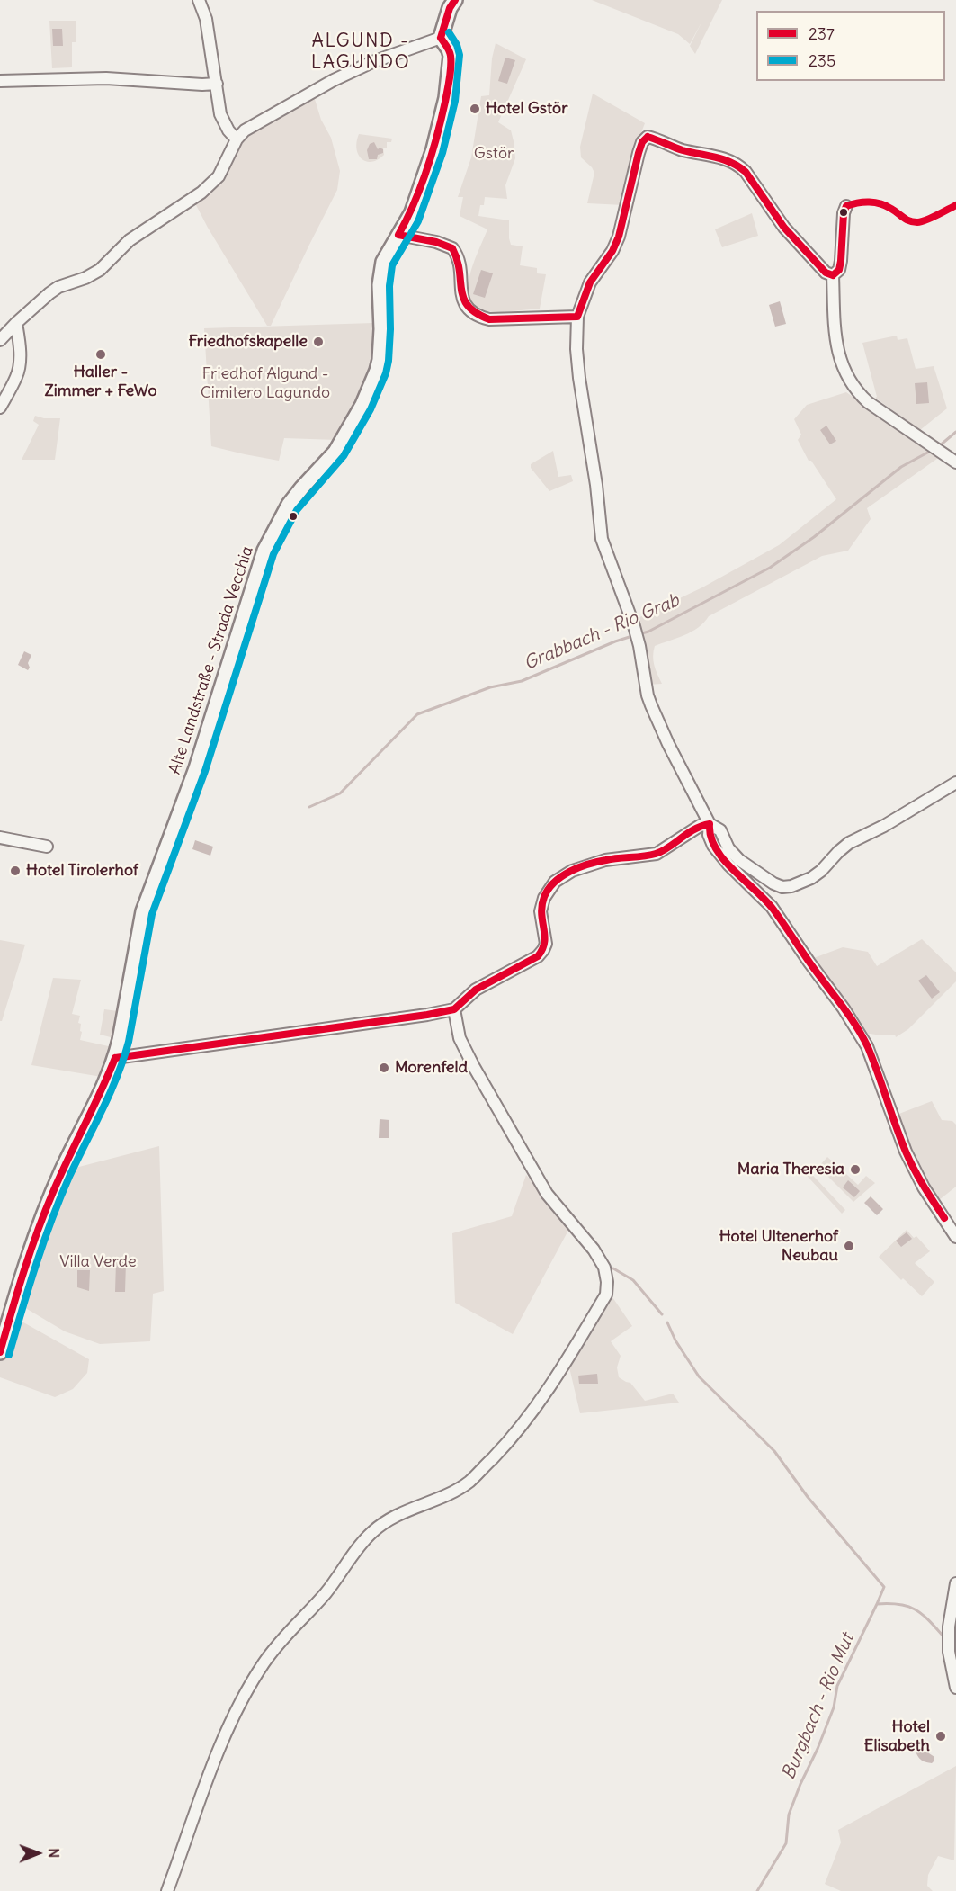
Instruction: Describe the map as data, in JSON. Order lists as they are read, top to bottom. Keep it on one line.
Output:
{"streets":{"main road":["Alte Landstraße - Strada Vecchia"]},"districts":["ALGUND - LAGUNDO"],"water":["Grabbach - Rio Grab","Burgbach - Rio Mut"],"parks":["Gstör","Friedhof Algund - Cimitero Lagundo","Villa Verde"],"places":["Hotel Gstör","Friedhofskapelle","Haller - Zimmer + FeWo","Hotel Tirolerhof","Morenfeld","Maria Theresia","Hotel Ultenerhof Neubau","Hotel Elisabeth"],"lines":["transit line 237","transit line 235"],"legend":["237","235"],"north":"right"}
